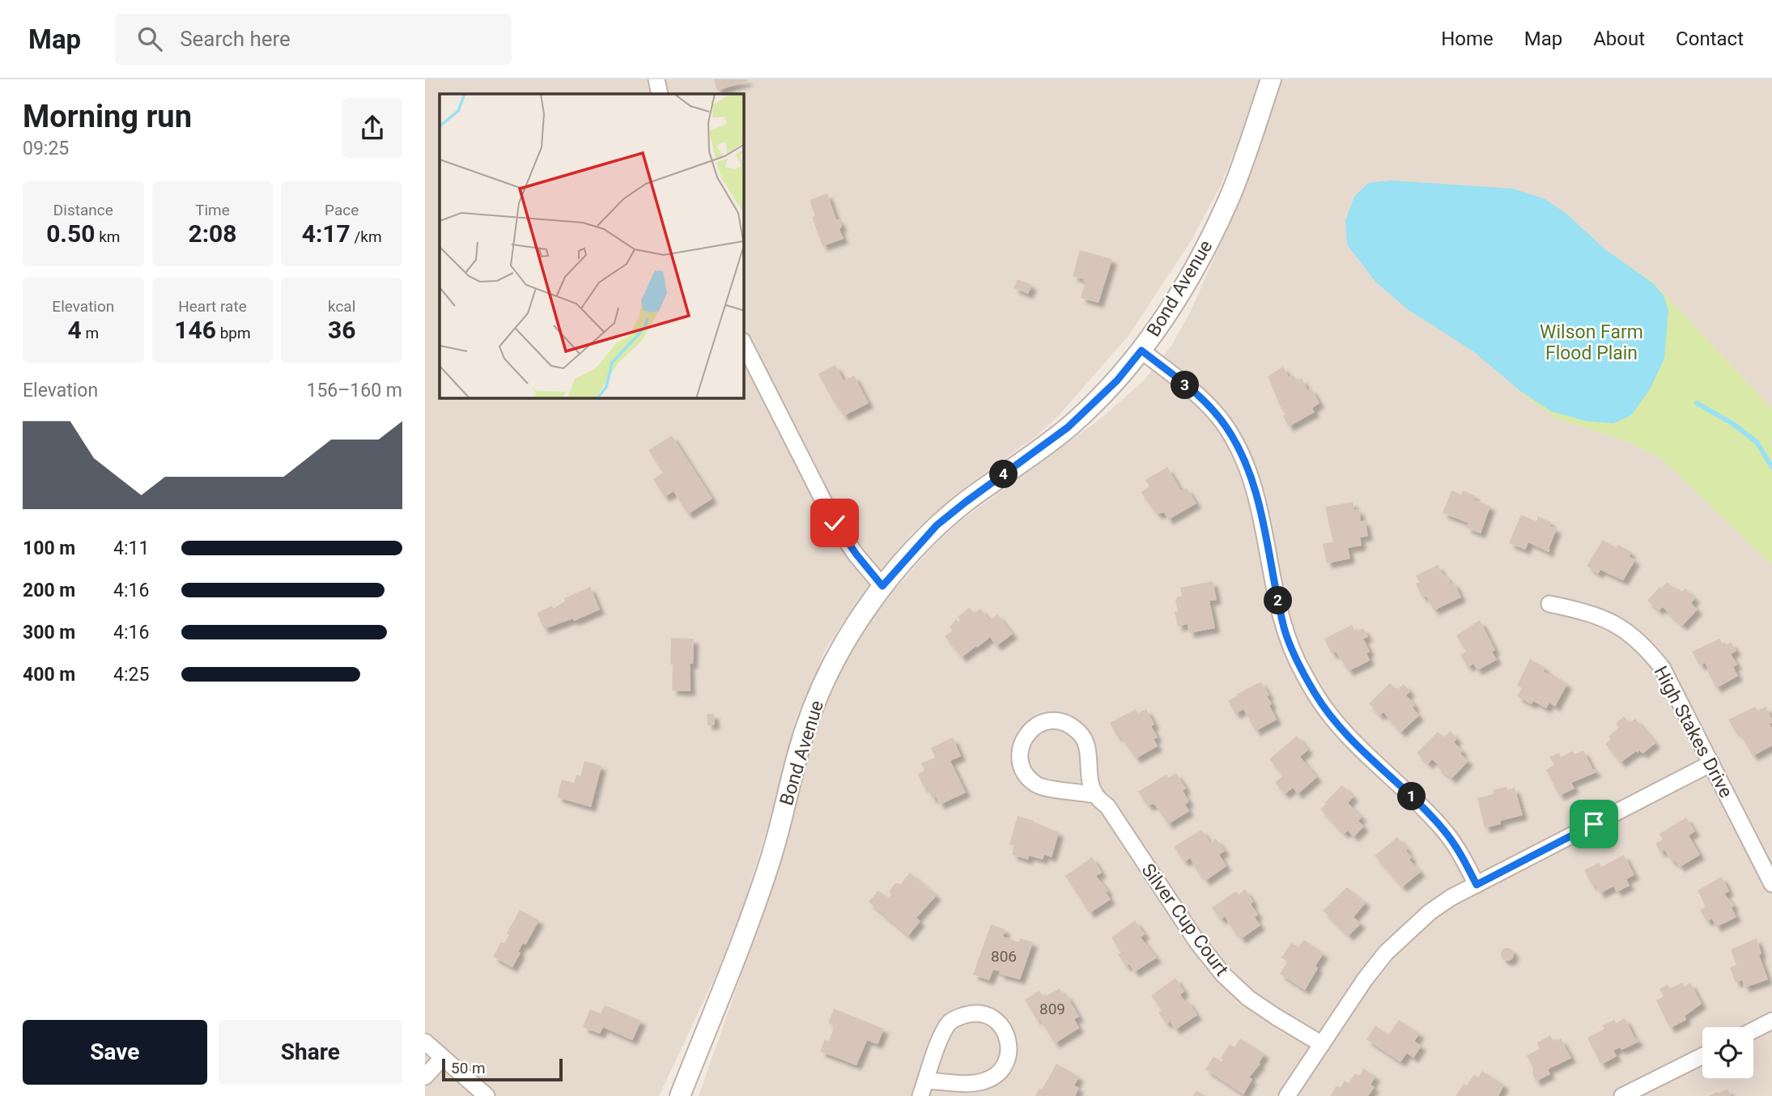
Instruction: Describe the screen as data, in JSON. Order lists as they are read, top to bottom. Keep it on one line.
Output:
{"streets":{"street":["Bond Avenue","High Stakes Drive","Silver Cup Court"]},"parks":["Wilson Farm Flood Plain"],"house_numbers":["806","809"],"scale_bar":"50 m","page":{"header":"Map","search":"Search here","nav":["Home","Map","About","Contact"],"heading":["Morning run","09:25"],"stats":[["Distance","0.50 km"],["Time","2:08"],["Pace","4:17 /km"],["Elevation","4 m"],["Heart rate","146 bpm"],["kcal","36"]],"chart":["Elevation","156–160 m"],"pins":["3","4","2","1"],"list":[{"name":"100 m","note":"4:11"},{"name":"200 m","note":"4:16"},{"name":"300 m","note":"4:16"},{"name":"400 m","note":"4:25"}],"buttons":["Save","Share"],"scale":"50 m"}}
